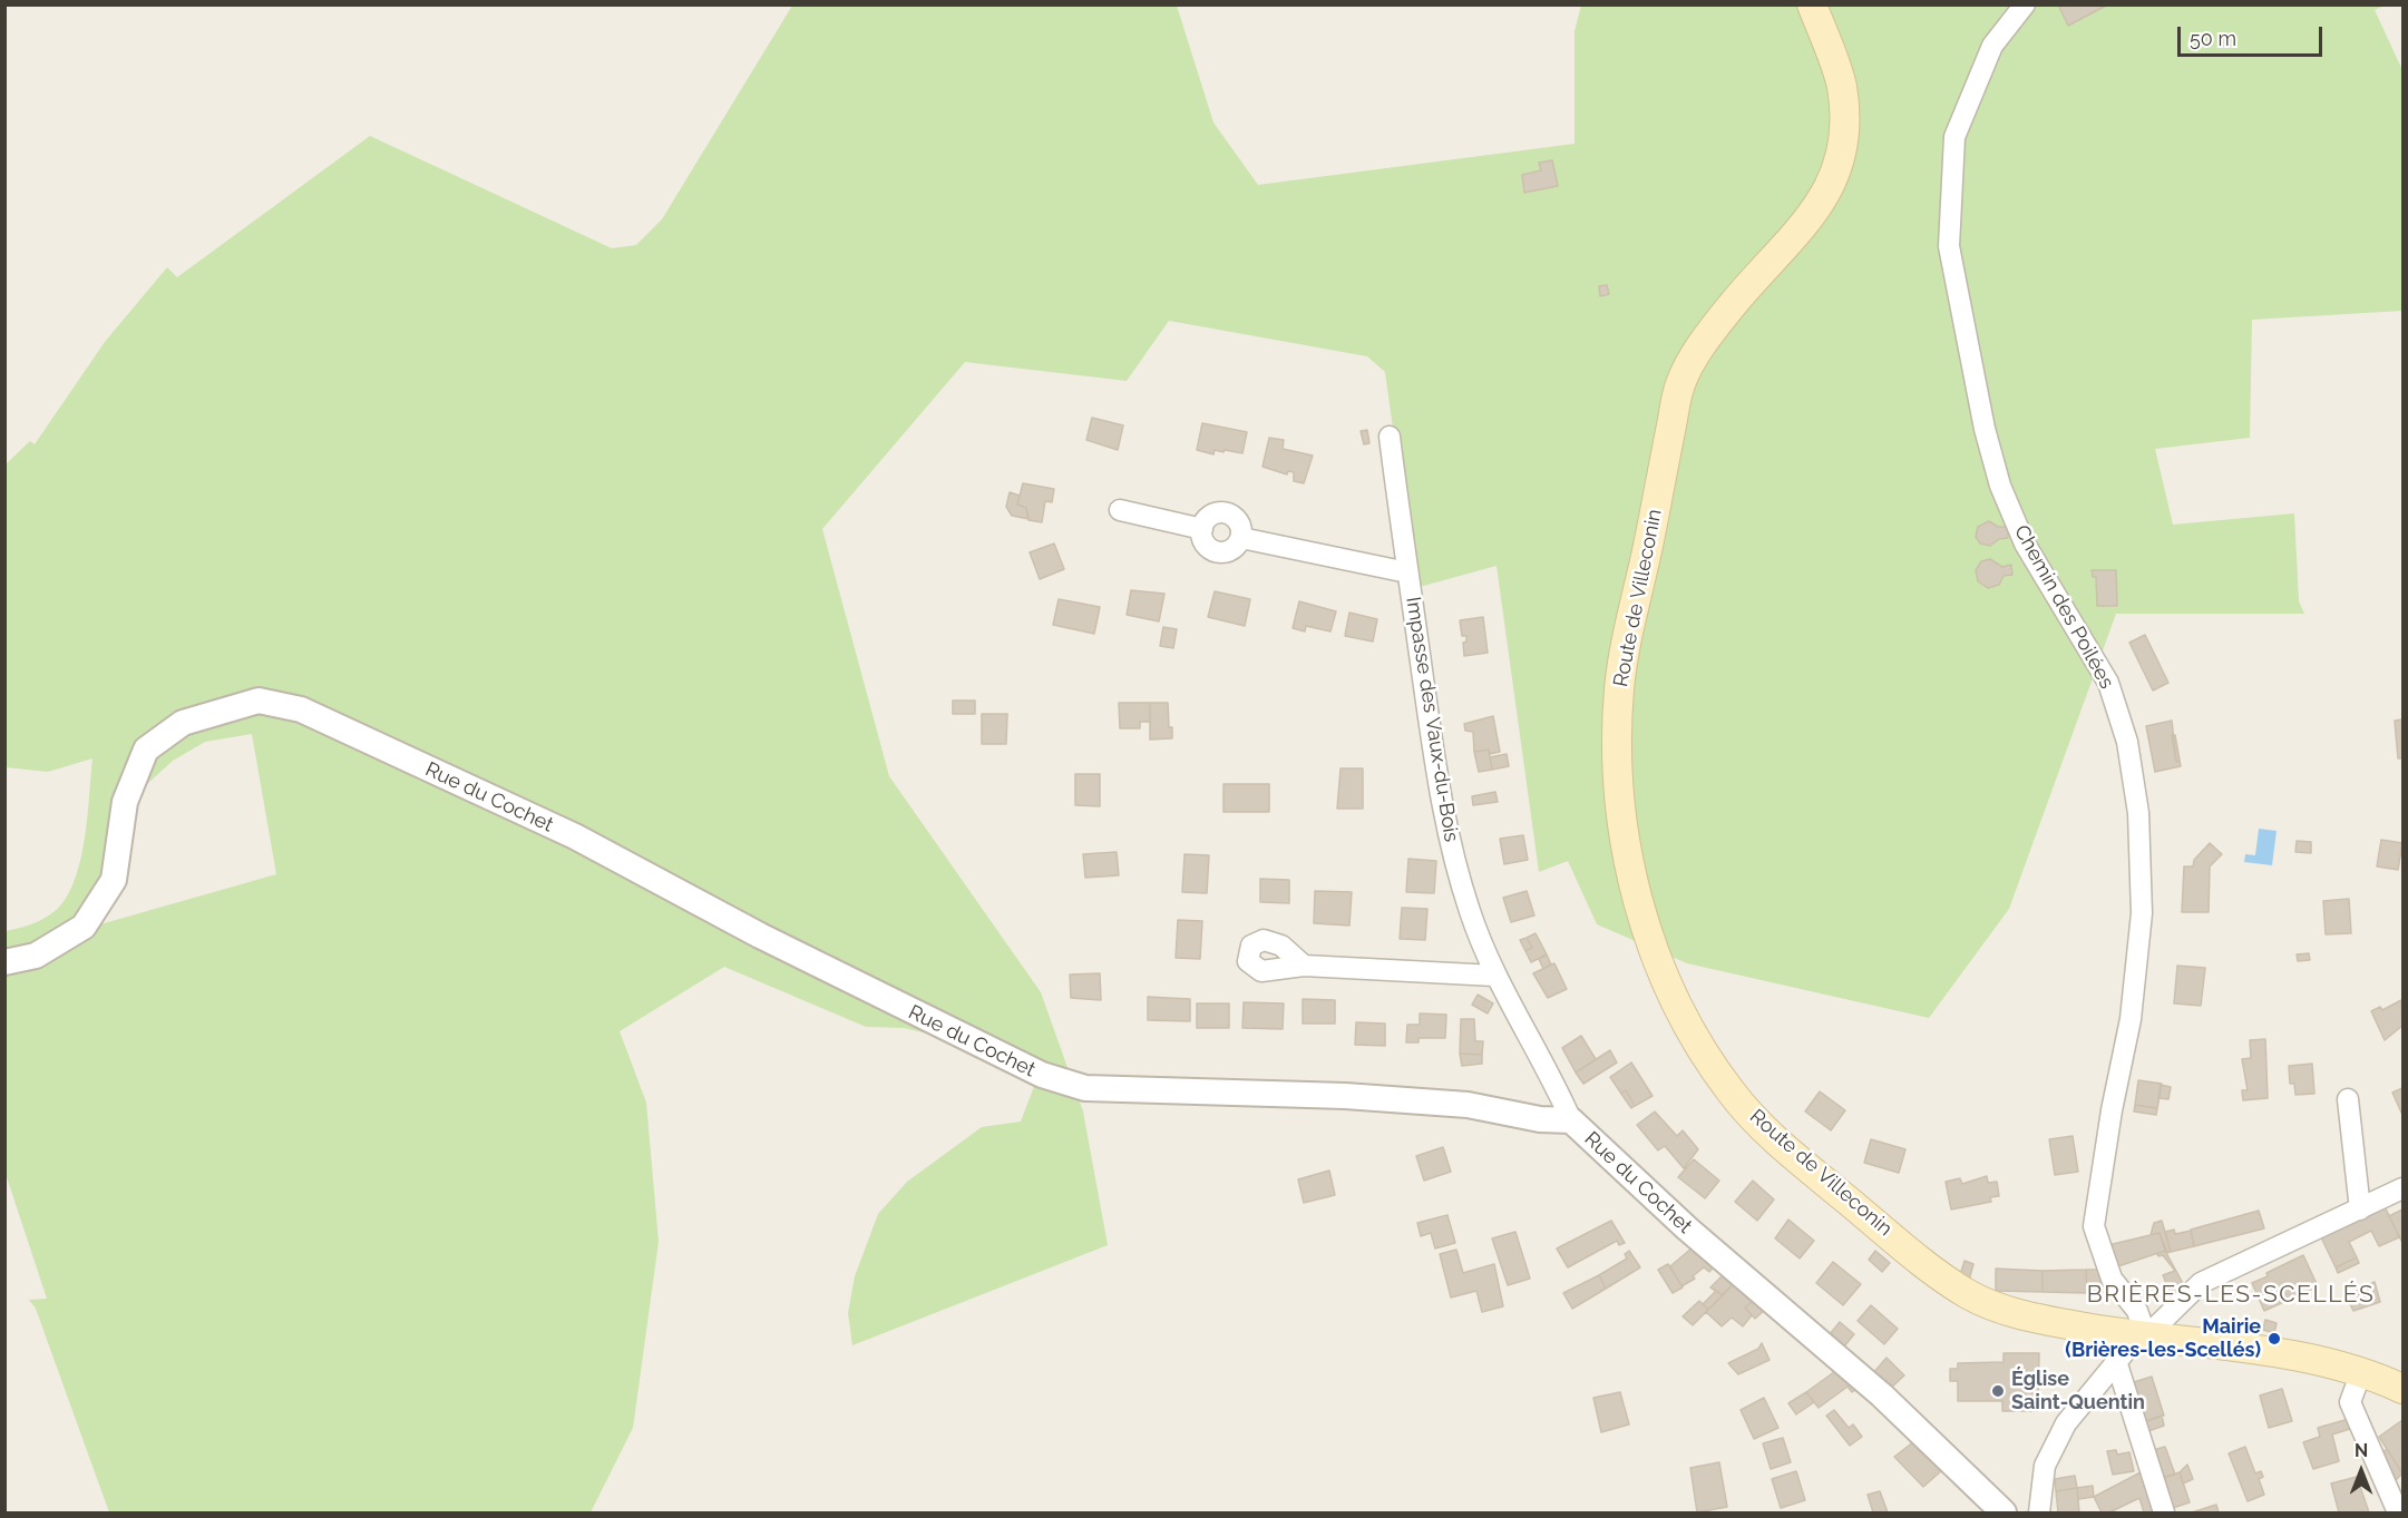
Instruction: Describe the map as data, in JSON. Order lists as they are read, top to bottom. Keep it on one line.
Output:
{"streets":{"main road":["Route de Villeconin"],"street":["Chemin des Poilées","Impasse des Vaux-du-Bois","Rue du Cochet"]},"crossings":[["Route de Villeconin","Chemin des Poilées"],["Impasse des Vaux-du-Bois","Rue du Cochet"]],"districts":["BRIÈRES-LES-SCELLÉS"],"places":["Mairie (Brières-les-Scellés)","Église Saint-Quentin"],"scale_bar":"50 m","north":"top"}
